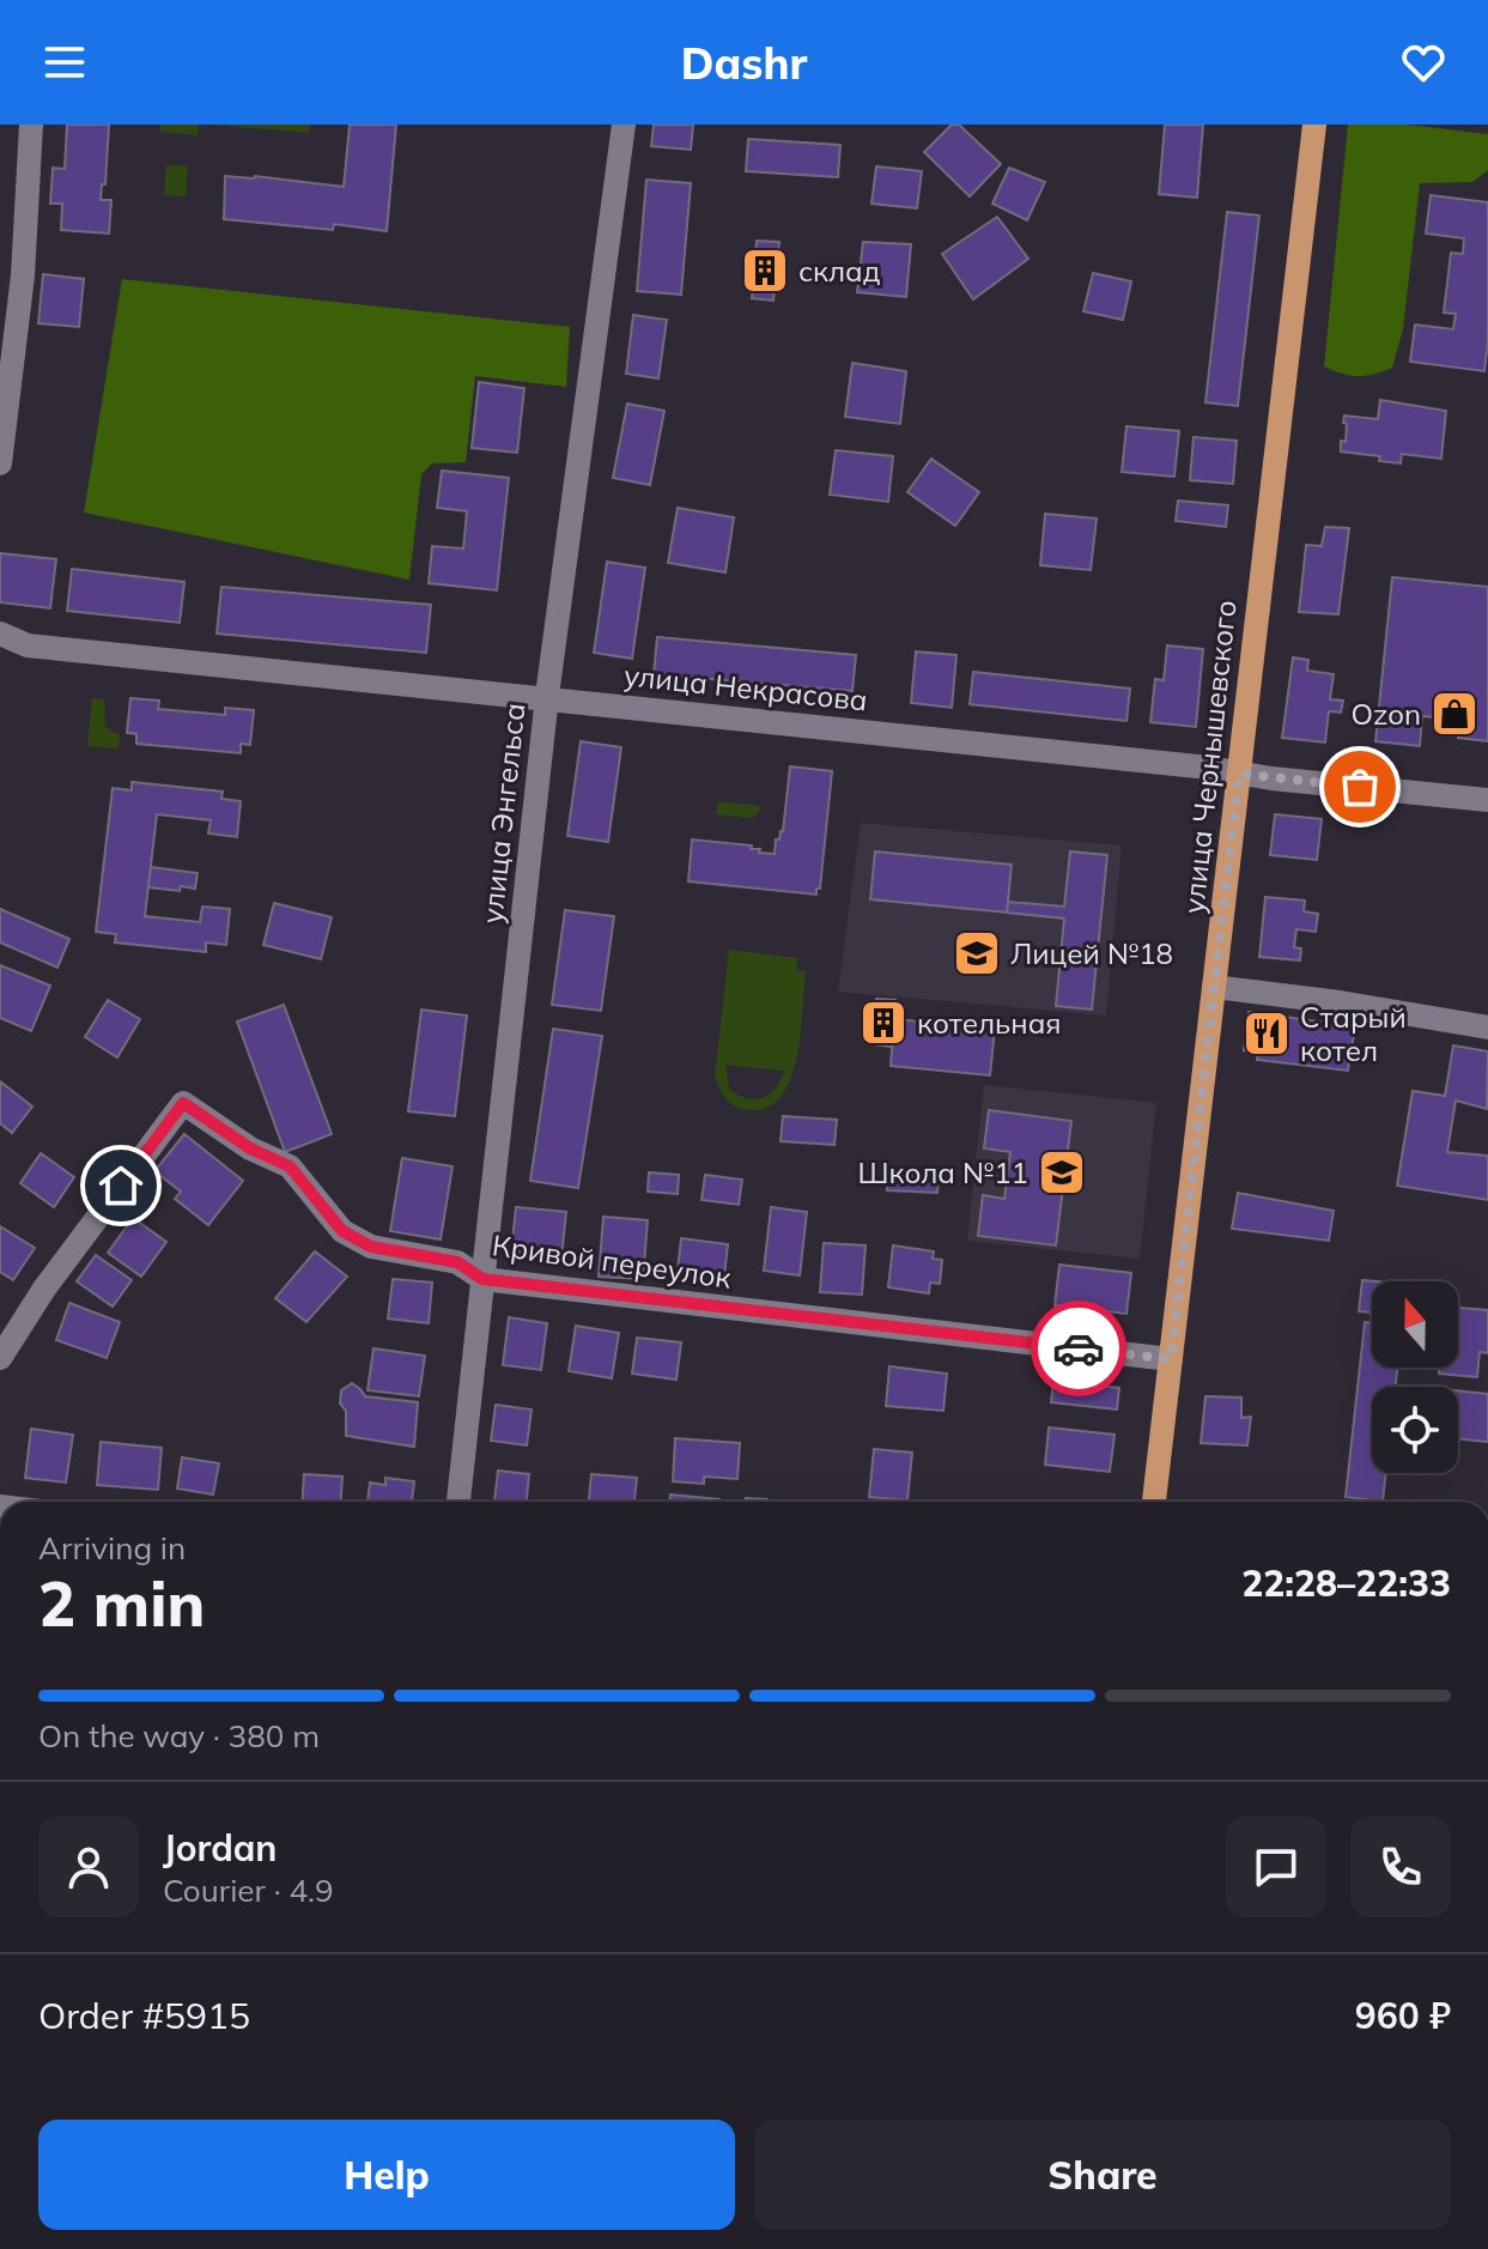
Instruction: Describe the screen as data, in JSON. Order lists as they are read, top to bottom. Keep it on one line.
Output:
{"streets":{"main road":["улица Чернышевского"],"street":["улица Некрасова","улица Энгельса","Кривой переулок"]},"crossings":[["улица Некрасова","улица Чернышевского"],["улица Некрасова","улица Энгельса"],["улица Чернышевского","Кривой переулок"],["улица Энгельса","Кривой переулок"]],"places":{"building":["склад","котельная"],"shop":["Ozon"],"school or university":["Лицей №18","Школа №11"],"restaurant":["Старый котел"]},"north":"top","page":{"header":"Dashr","heading":["2 min","Arriving in","22:28–22:33"],"panel":["Jordan","Courier · 4.9","Order #5915","960 ₽"],"bar":"On the way · 380 m","buttons":["Help","Share"]}}
